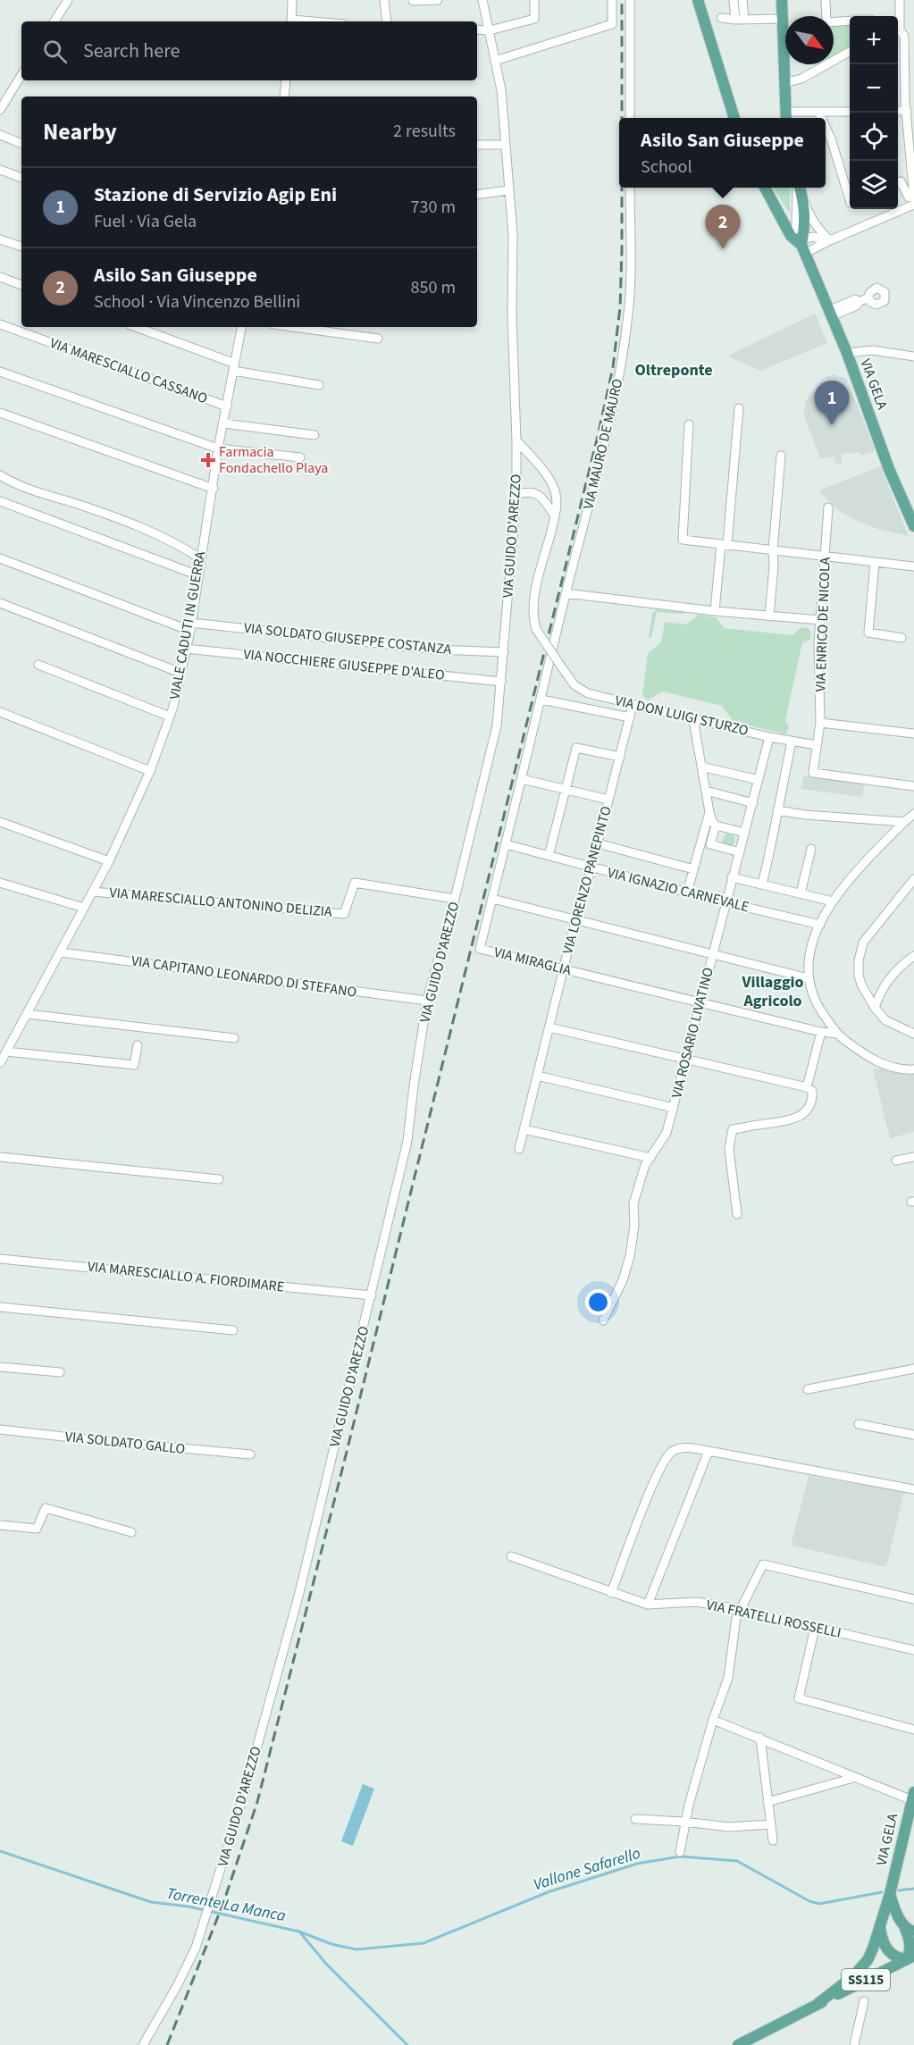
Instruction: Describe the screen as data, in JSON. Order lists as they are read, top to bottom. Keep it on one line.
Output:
{"streets":{"main road":["VIA GELA","SS115"],"street":["VIA MARESCIALLO CASSANO","VIA MAURO DE MAURO","VIA GUIDO D'AREZZO","VIA ENRICO DE NICOLA","VIALE CADUTI IN GUERRA","VIA SOLDATO GIUSEPPE COSTANZA","VIA NOCCHIERE GIUSEPPE D'ALEO","VIA DON LUIGI STURZO","VIA LORENZO PANEPINTO","VIA IGNAZIO CARNEVALE","VIA MARESCIALLO ANTONINO DELIZIA","VIA MIRAGLIA","VIA CAPITANO LEONARDO DI STEFANO","VIA ROSARIO LIVATINO","VIA MARESCIALLO A. FIORDIMARE","VIA SOLDATO GALLO","VIA FRATELLI ROSSELLI"]},"crossings":[["VIA MARESCIALLO CASSANO","VIALE CADUTI IN GUERRA"],["VIA GELA","SS115"],["VIA MAURO DE MAURO","VIA MIRAGLIA"],["VIA GUIDO D'AREZZO","VIA SOLDATO GIUSEPPE COSTANZA"],["VIA GUIDO D'AREZZO","VIA NOCCHIERE GIUSEPPE D'ALEO"],["VIA GUIDO D'AREZZO","VIA MARESCIALLO ANTONINO DELIZIA"],["VIA GUIDO D'AREZZO","VIA CAPITANO LEONARDO DI STEFANO"],["VIA GUIDO D'AREZZO","VIA MARESCIALLO A. FIORDIMARE"],["VIA ENRICO DE NICOLA","VIA DON LUIGI STURZO"],["VIALE CADUTI IN GUERRA","VIA SOLDATO GIUSEPPE COSTANZA"],["VIALE CADUTI IN GUERRA","VIA NOCCHIERE GIUSEPPE D'ALEO"],["VIALE CADUTI IN GUERRA","VIA MARESCIALLO ANTONINO DELIZIA"],["VIALE CADUTI IN GUERRA","VIA CAPITANO LEONARDO DI STEFANO"],["VIA DON LUIGI STURZO","VIA LORENZO PANEPINTO"],["VIA DON LUIGI STURZO","VIA ROSARIO LIVATINO"],["VIA LORENZO PANEPINTO","VIA IGNAZIO CARNEVALE"],["VIA LORENZO PANEPINTO","VIA MIRAGLIA"],["VIA IGNAZIO CARNEVALE","VIA MIRAGLIA"],["VIA IGNAZIO CARNEVALE","VIA ROSARIO LIVATINO"],["VIA MIRAGLIA","VIA ROSARIO LIVATINO"]],"districts":["Oltreponte","Villaggio Agricolo"],"water":["Vallone Safarello","Torrente La Manca"],"places":{"health":["Farmacia Fondachello Playa"]},"north":"bottom right","page":{"map_buttons":["+","−"],"search":"Search here","heading":["Nearby","2 results"],"popup":["Asilo San Giuseppe","School"],"list":[{"mark":"1","name":"Stazione di Servizio Agip Eni","note":"Fuel · Via Gela","value":"730 m"},{"mark":"2","name":"Asilo San Giuseppe","note":"School · Via Vincenzo Bellini","value":"850 m"}],"pins":["2","1"]}}
